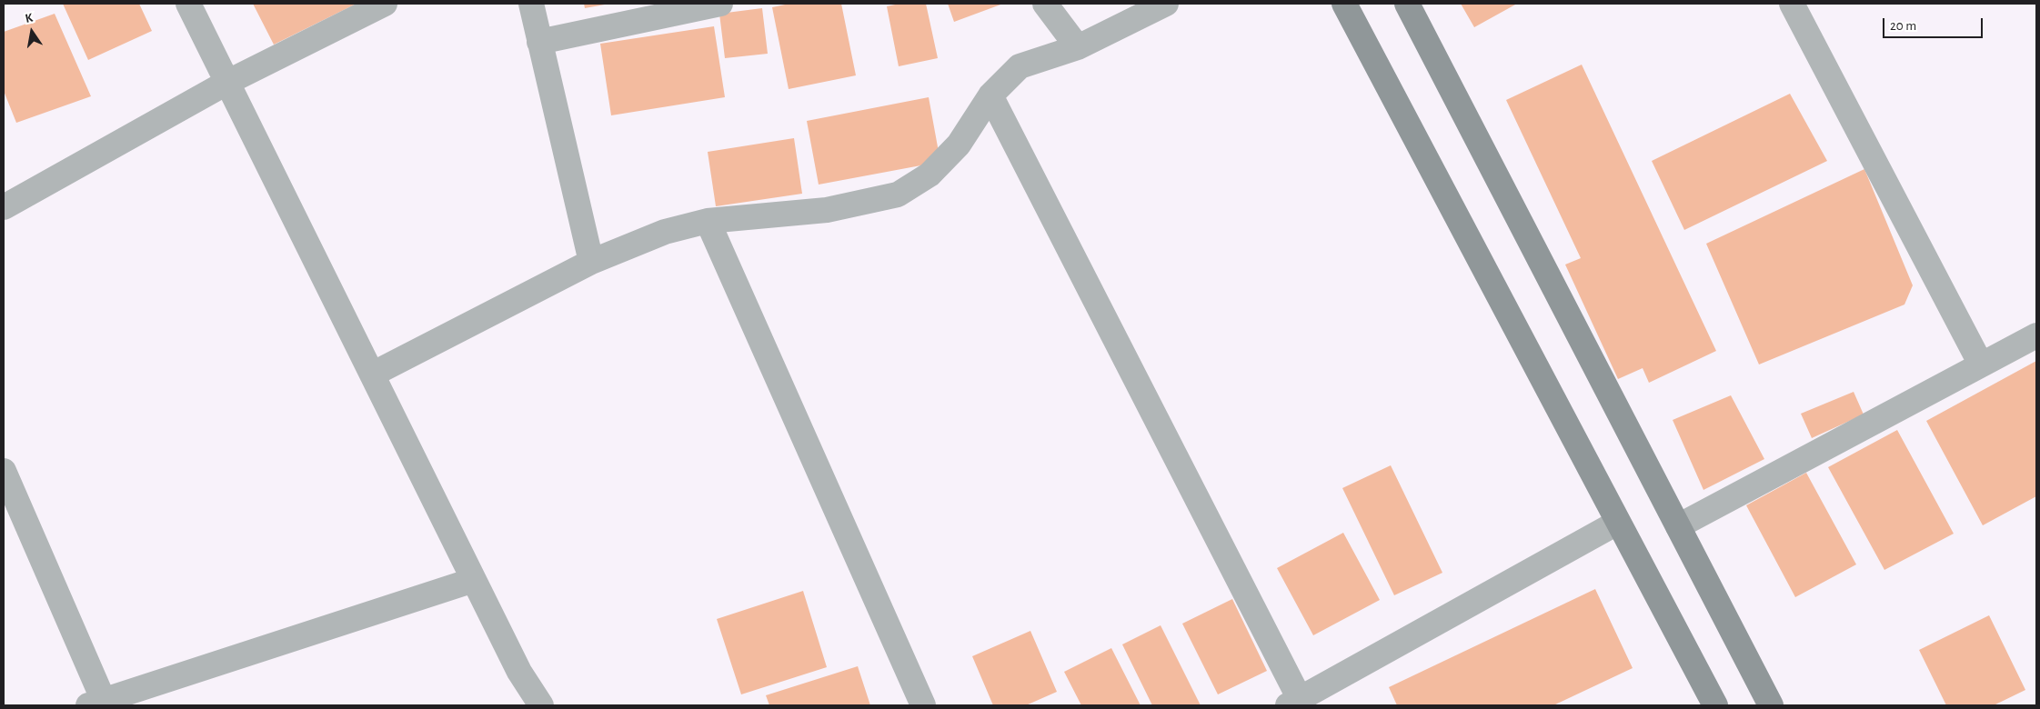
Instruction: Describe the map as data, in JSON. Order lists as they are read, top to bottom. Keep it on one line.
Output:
{"scale_bar":"20 m","north":"top"}
